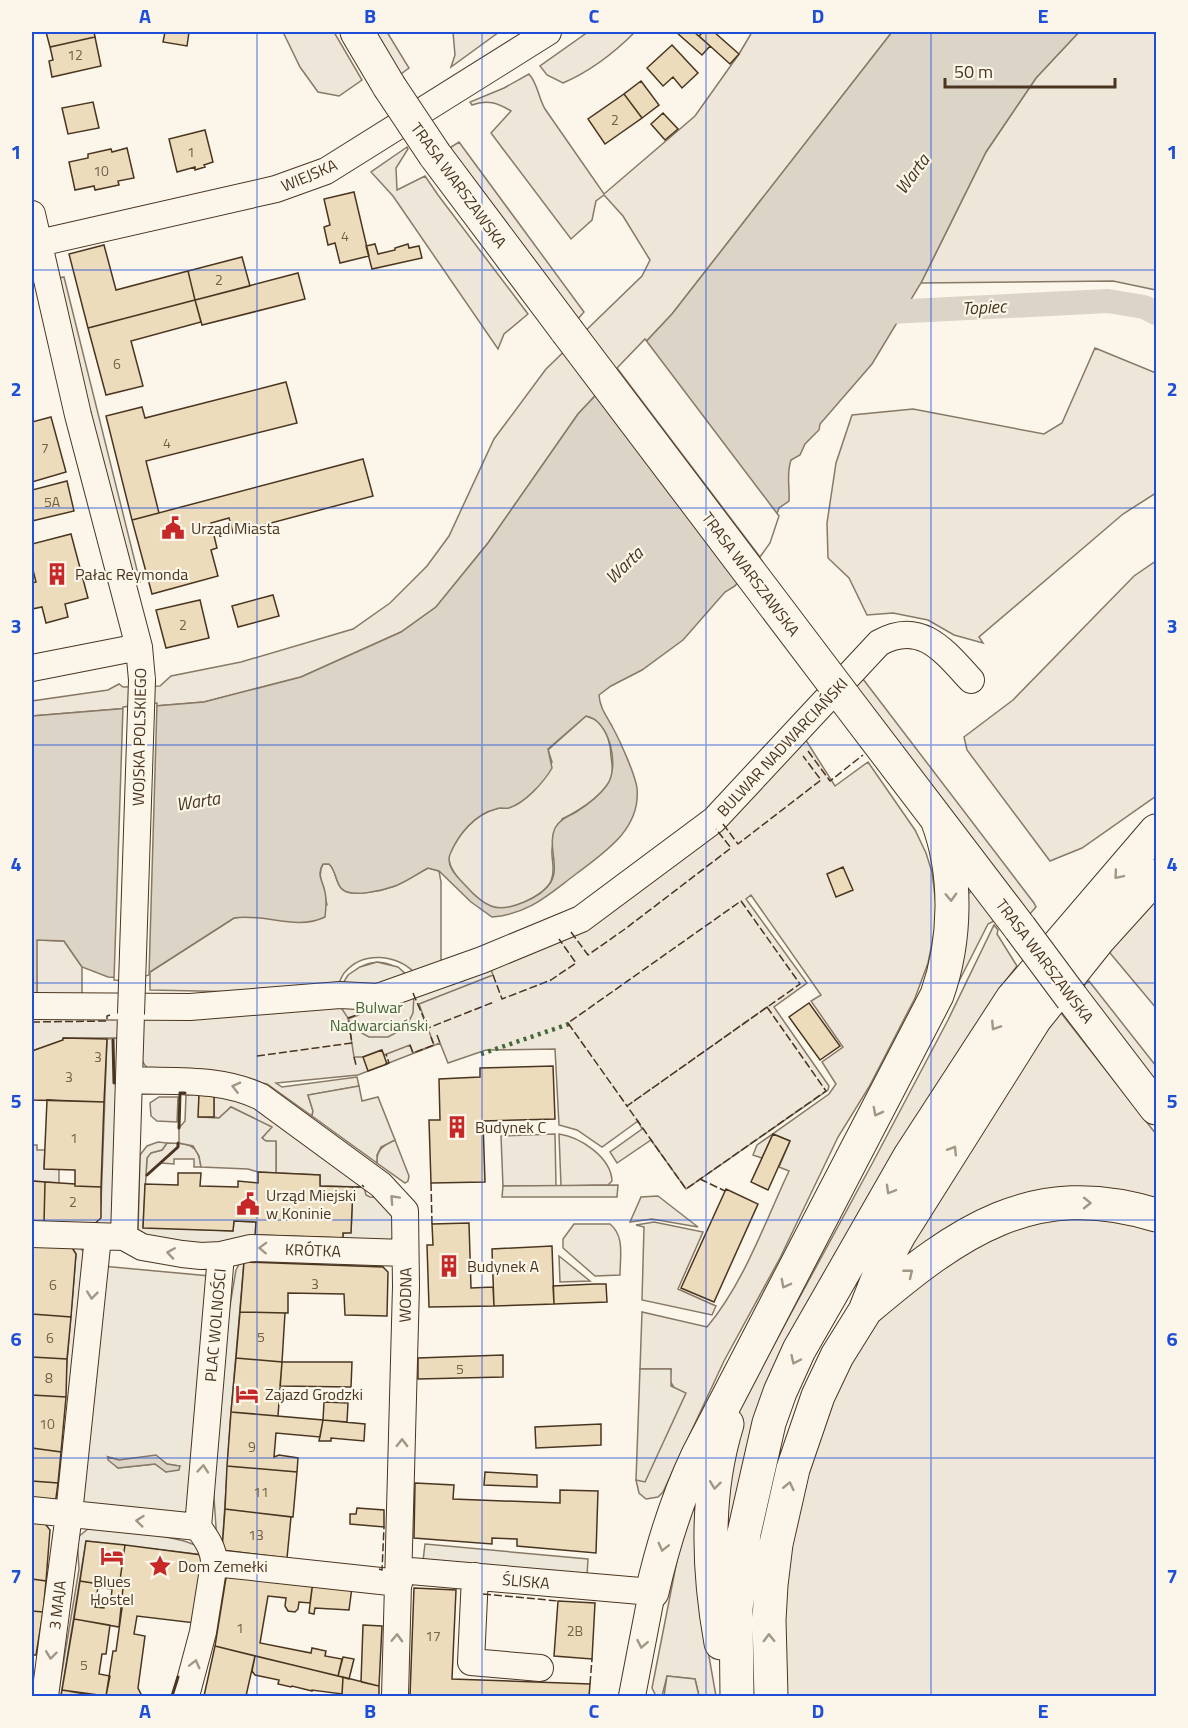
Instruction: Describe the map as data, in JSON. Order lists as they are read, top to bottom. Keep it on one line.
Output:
{"streets":{"main road":["TRASA WARSZAWSKA"],"street":["WIEJSKA","WOJSKA POLSKIEGO","BULWAR NADWARCIAŃSKI","KRÓTKA","WODNA","PLAC WOLNOŚCI","ŚLISKA","3 MAJA"]},"crossings":[["WIEJSKA","WOJSKA POLSKIEGO"],["WOJSKA POLSKIEGO","WODNA"],["WOJSKA POLSKIEGO","PLAC WOLNOŚCI"],["KRÓTKA","WODNA"],["KRÓTKA","PLAC WOLNOŚCI"],["WODNA","ŚLISKA"]],"one_way":["KRÓTKA","WODNA"],"water":["Warta","Topiec"],"parks":["Bulwar Nadwarciański"],"places":{"public building":["Urząd Miasta","Urząd Miejski w Koninie"],"building":["Pałac Reymonda","Budynek C","Budynek A"],"hotel":["Zajazd Grodzki","Blues Hostel"],"place":["Dom Zemełki"]},"house_numbers":["12","2","1","10","4","2","6","4","7","5A","2","3","3","1","2","3","6","5","6","5","8","10","9","11","13","1","2B","17","5"],"scale_bar":"50 m","grid":{"columns":["A","B","C","D","E"],"rows":["1","2","3","4","5","6","7"]}}
